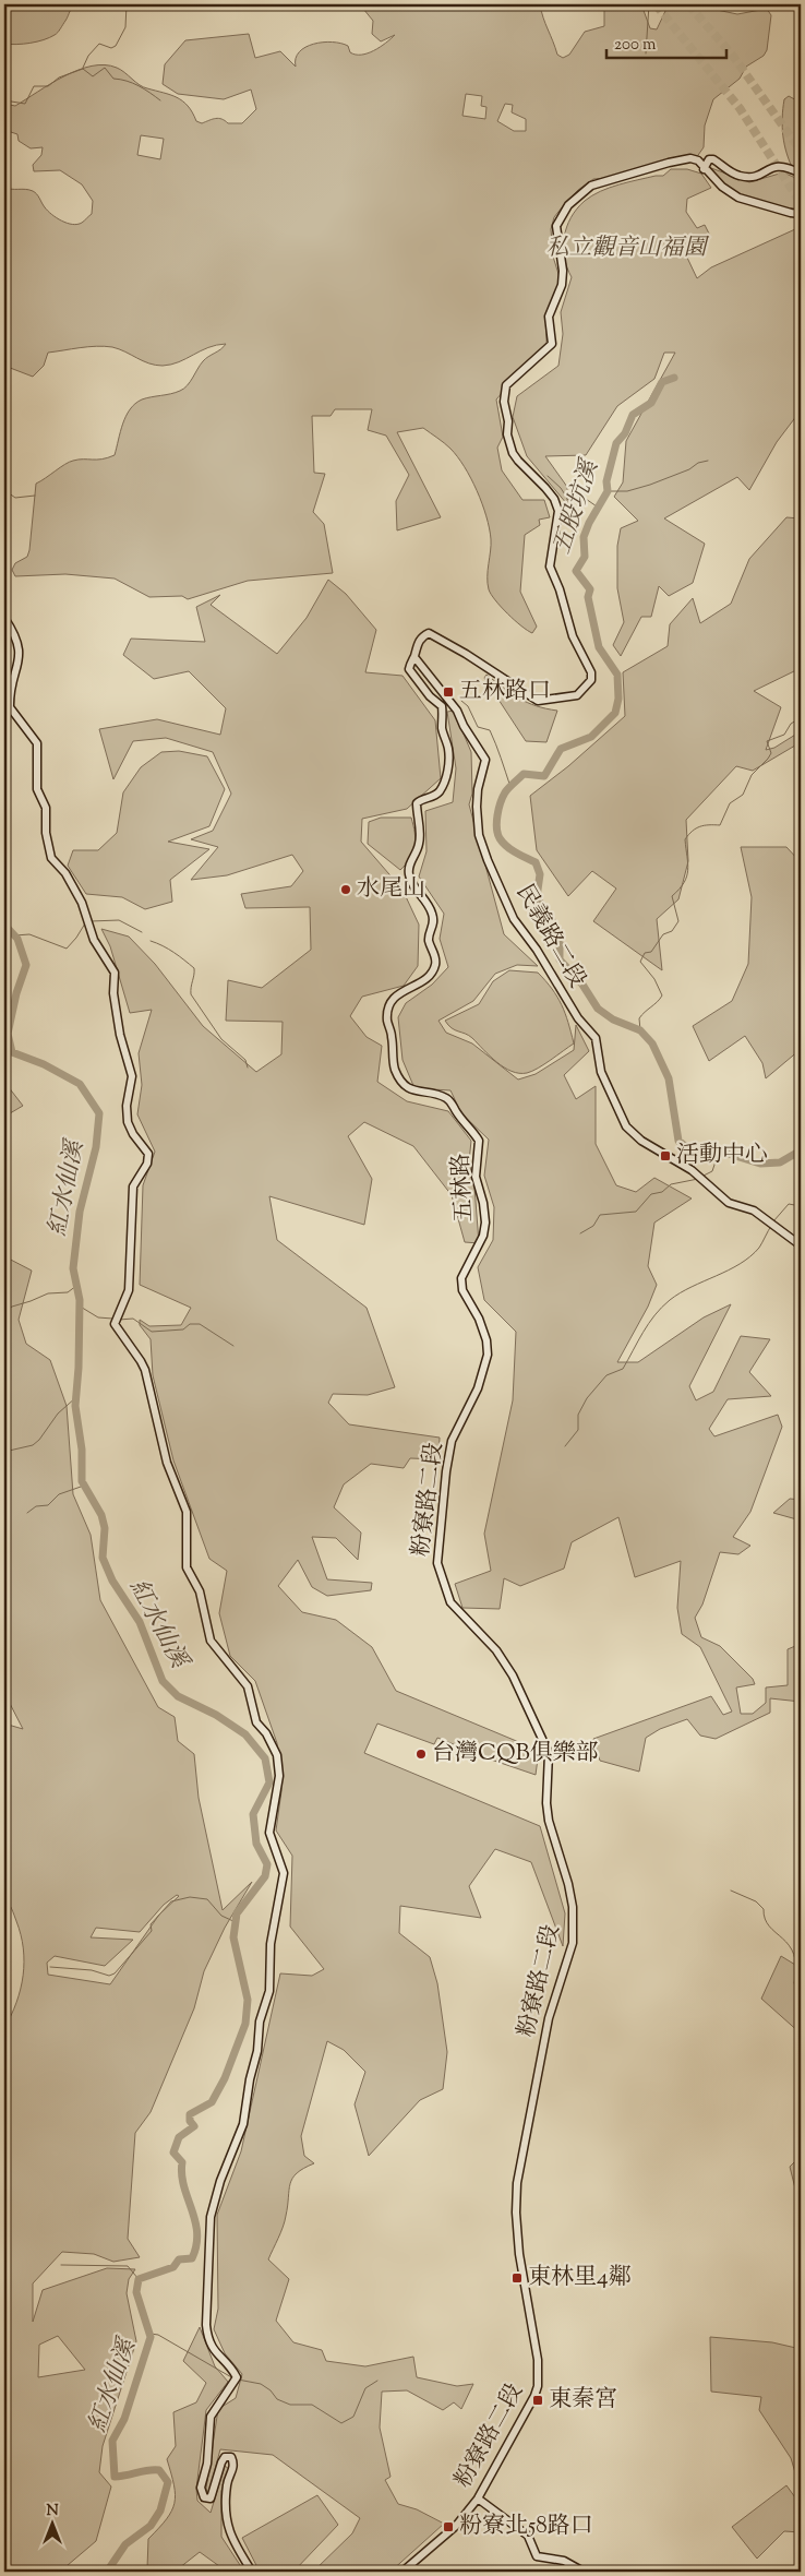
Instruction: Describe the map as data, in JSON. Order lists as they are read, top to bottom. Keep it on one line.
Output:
{"streets":{"street":["民義路二段","五林路","粉寮路二段"]},"crossings":[["民義路二段","五林路"],["五林路","粉寮路二段"]],"water":["五股坑溪","紅水仙溪"],"parks":["私立觀音山福園"],"places":{"transit":["五林路口","活動中心","東林里4鄰","東秦宮","粉寮北58路口"],"other":["水尾山","台灣CQB俱樂部"]},"scale_bar":"200 m","north":"top"}
